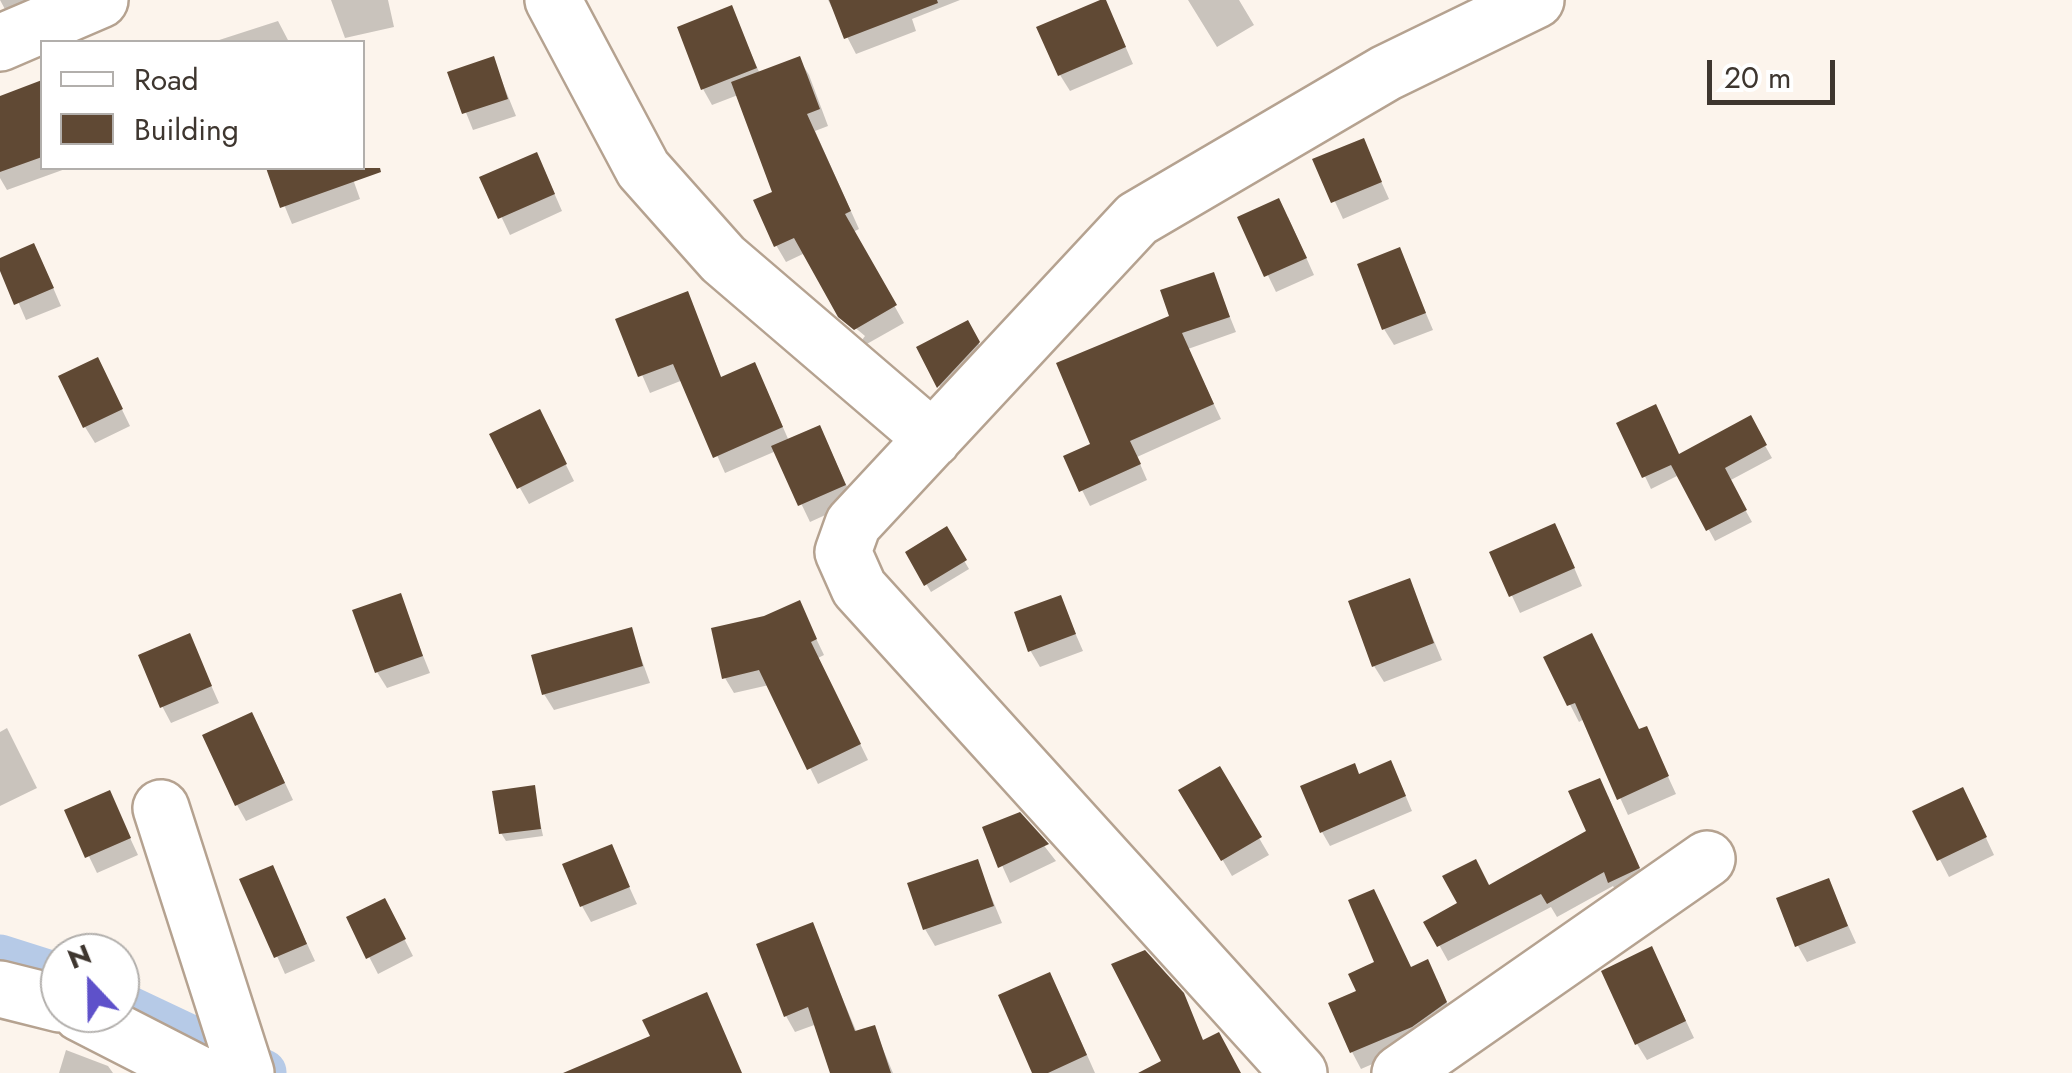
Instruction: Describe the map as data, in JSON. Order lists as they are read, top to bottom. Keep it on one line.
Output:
{"legend":["Road","Building"],"scale_bar":"20 m","north":"top"}
